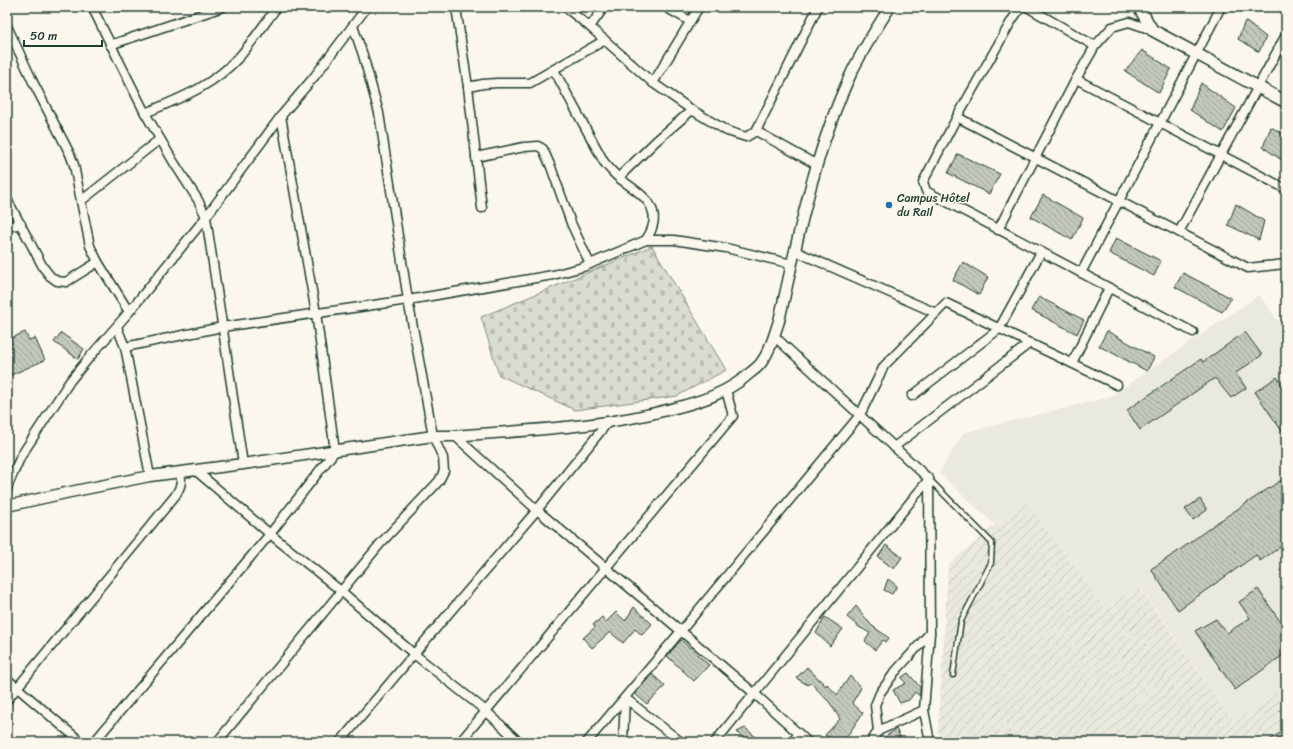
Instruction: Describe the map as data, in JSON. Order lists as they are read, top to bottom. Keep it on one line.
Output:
{"places":["Campus Hôtel du Rail"],"scale_bar":"50 m"}
